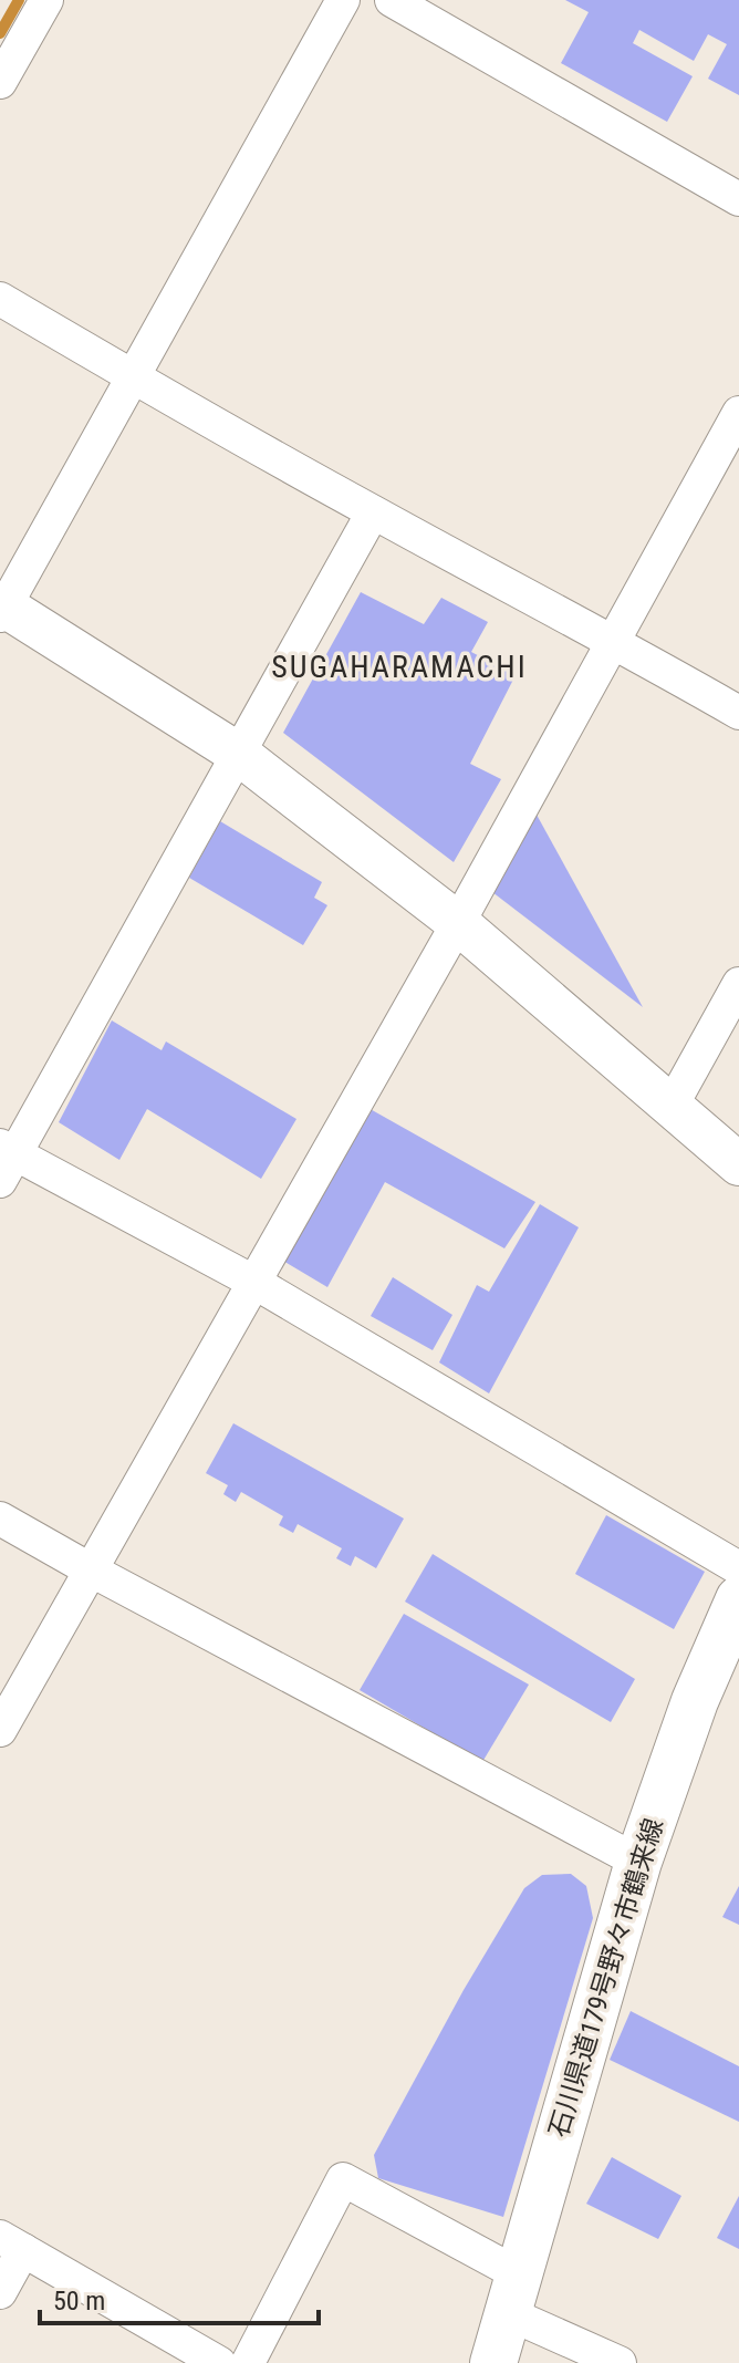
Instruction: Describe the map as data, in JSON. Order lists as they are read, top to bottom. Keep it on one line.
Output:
{"streets":{"main road":["石川県道179号野々市鶴来線"]},"districts":["SUGAHARAMACHI"],"scale_bar":"50 m"}
